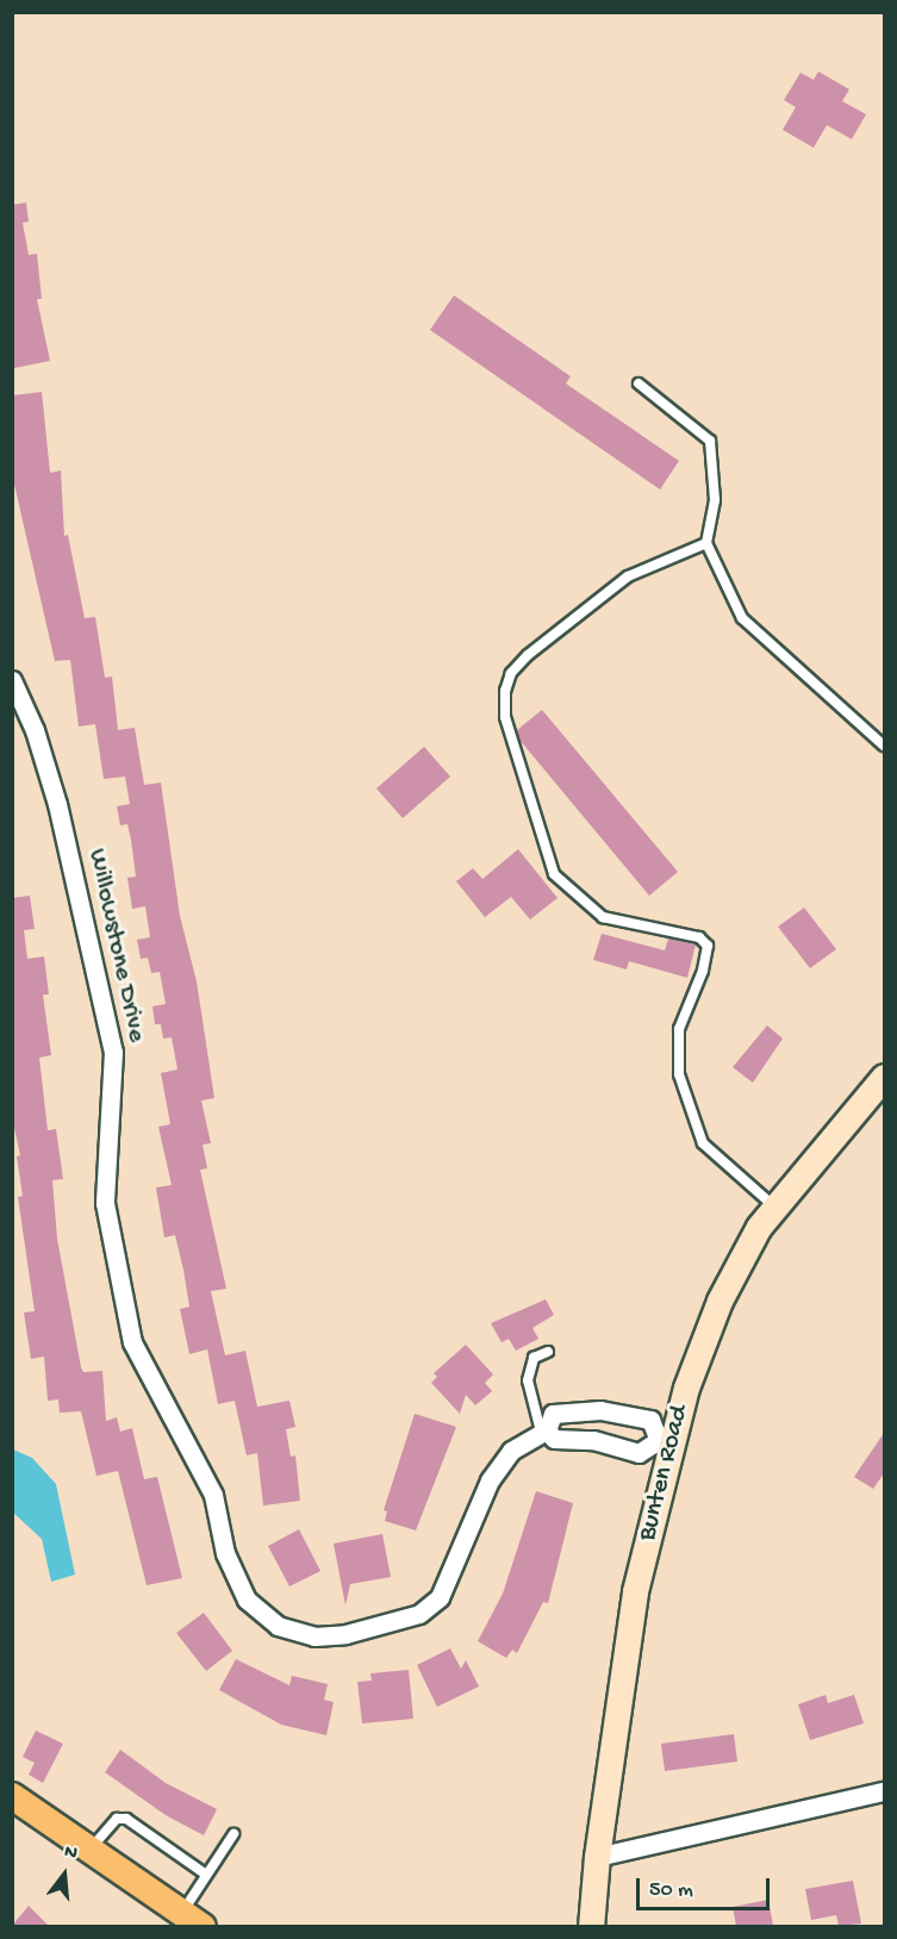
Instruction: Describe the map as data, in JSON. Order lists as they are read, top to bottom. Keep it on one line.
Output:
{"streets":{"street":["Willowstone Drive","Bunten Road"]},"crossings":[["Willowstone Drive","Bunten Road"]],"scale_bar":"50 m","north":"top"}
